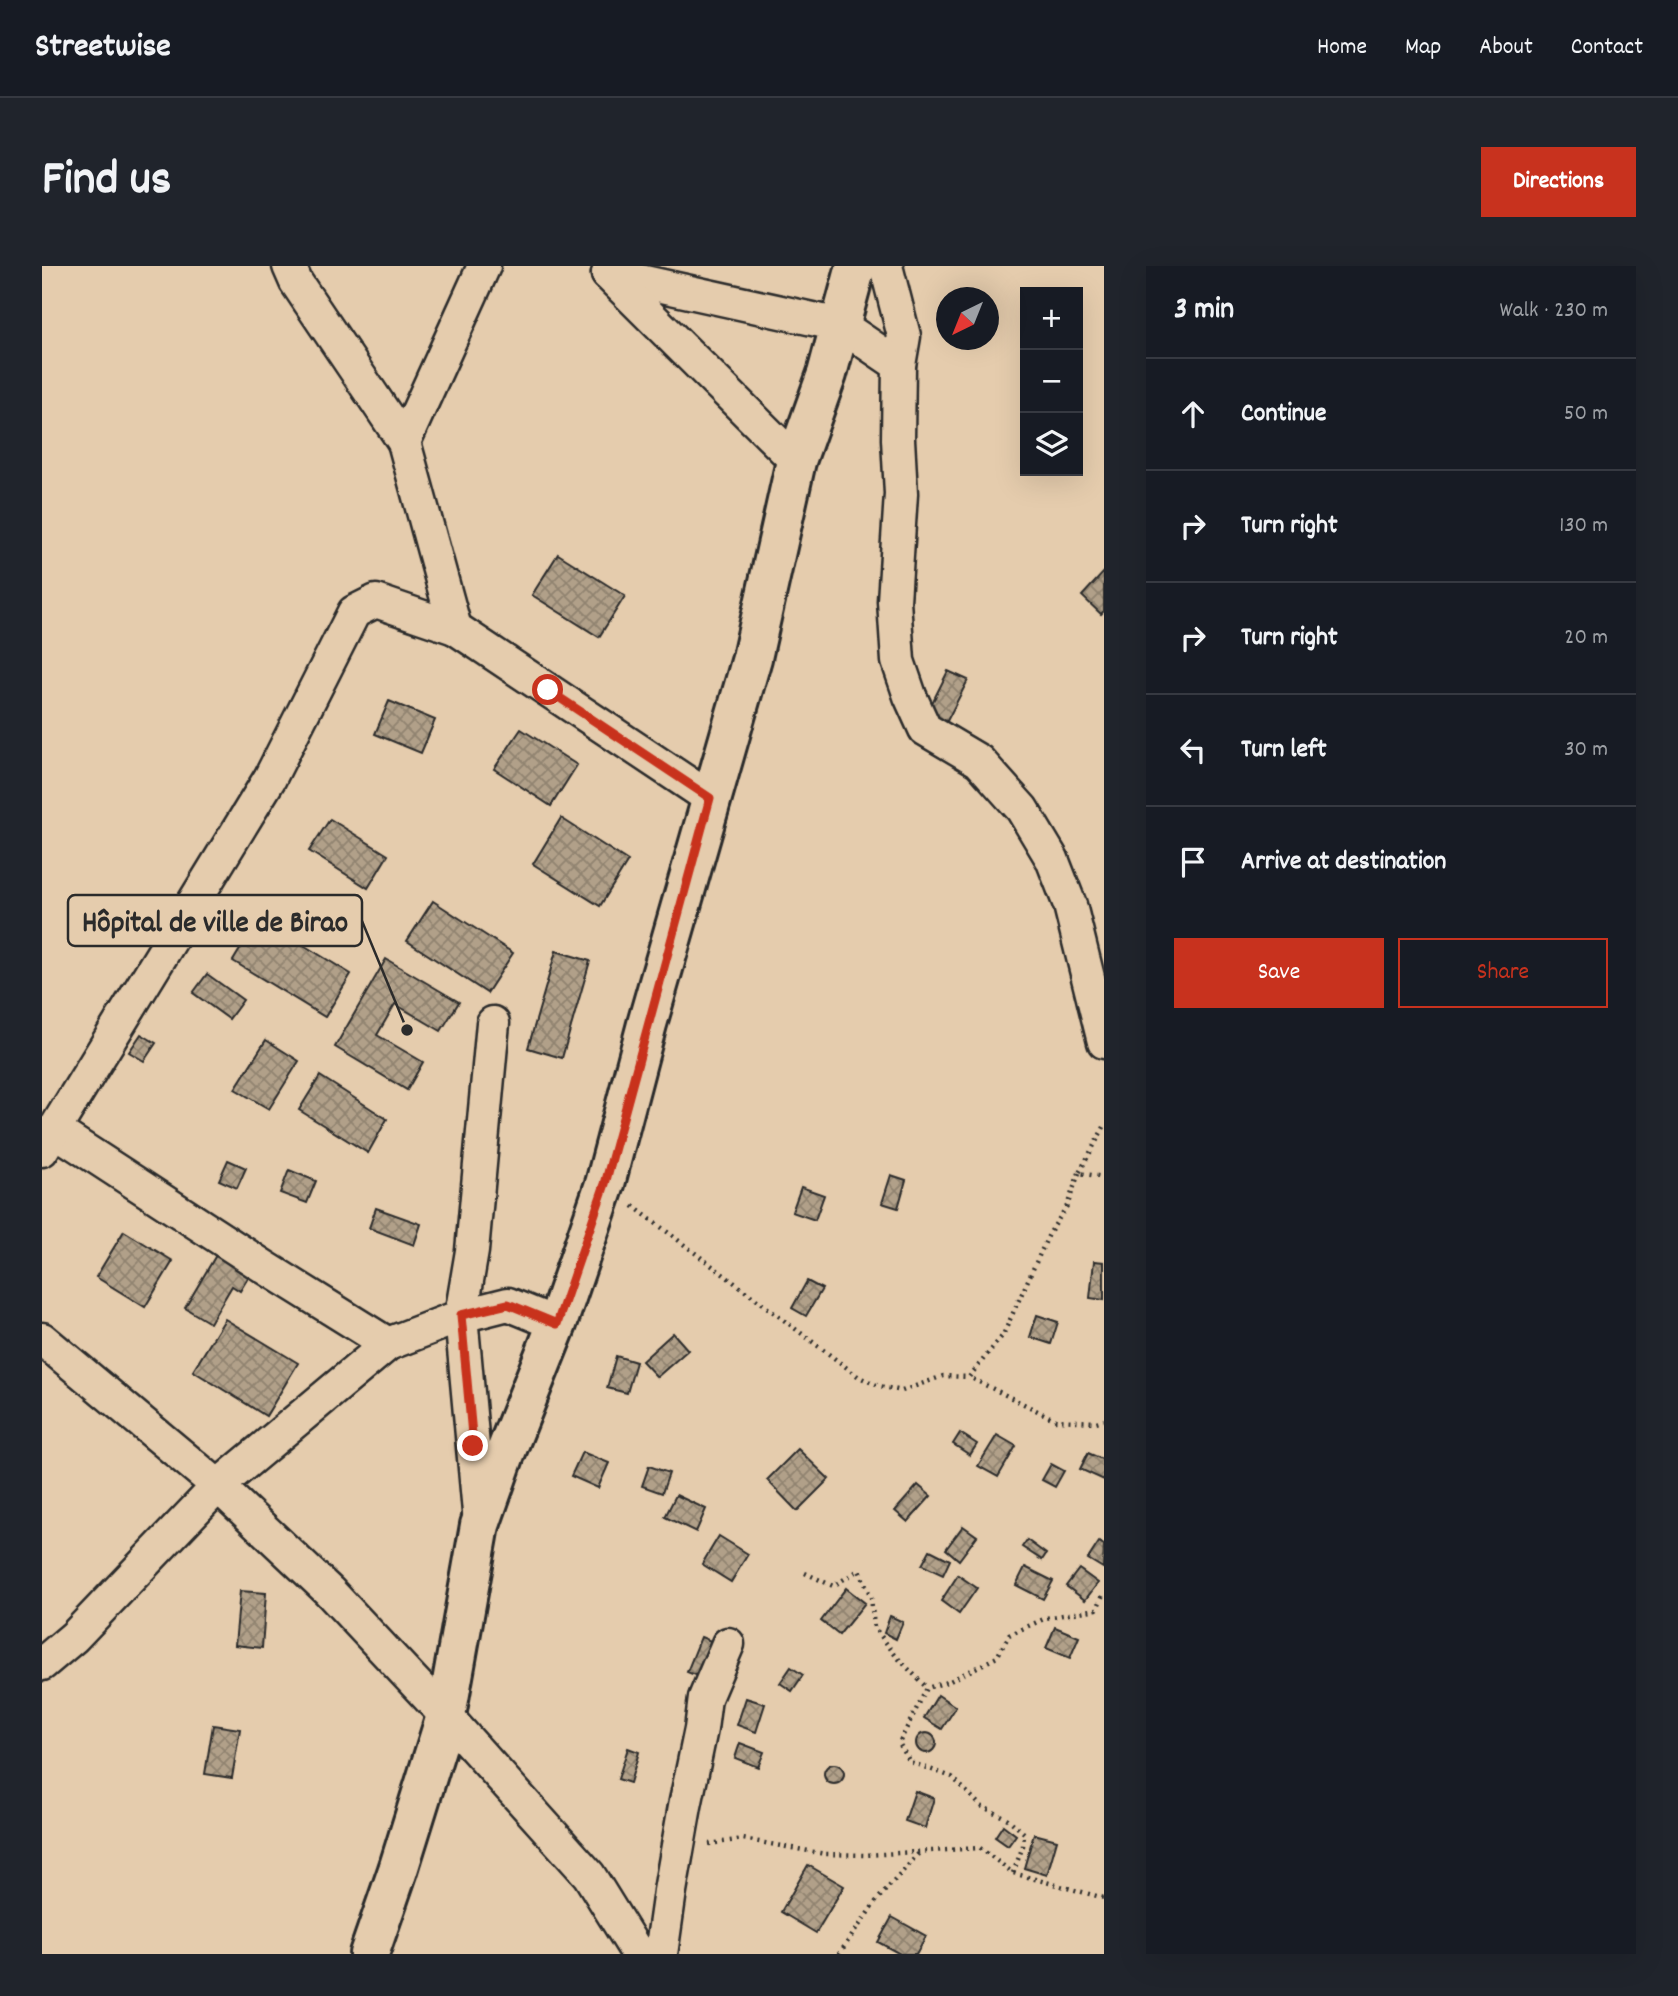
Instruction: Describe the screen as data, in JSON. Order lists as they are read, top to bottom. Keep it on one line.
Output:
{"places":["Hôpital de ville de Birao"],"north":"bottom left","page":{"header":"Streetwise","nav":["Home","Map","About","Contact"],"title":"Find us","buttons":["Directions",["Save","Share"]],"heading":["3 min","Walk · 230 m"],"map_buttons":["+","−"],"list":[["Continue","50 m"],["Turn right","130 m"],["Turn right","20 m"],["Turn left","30 m"],"Arrive at destination"]}}
